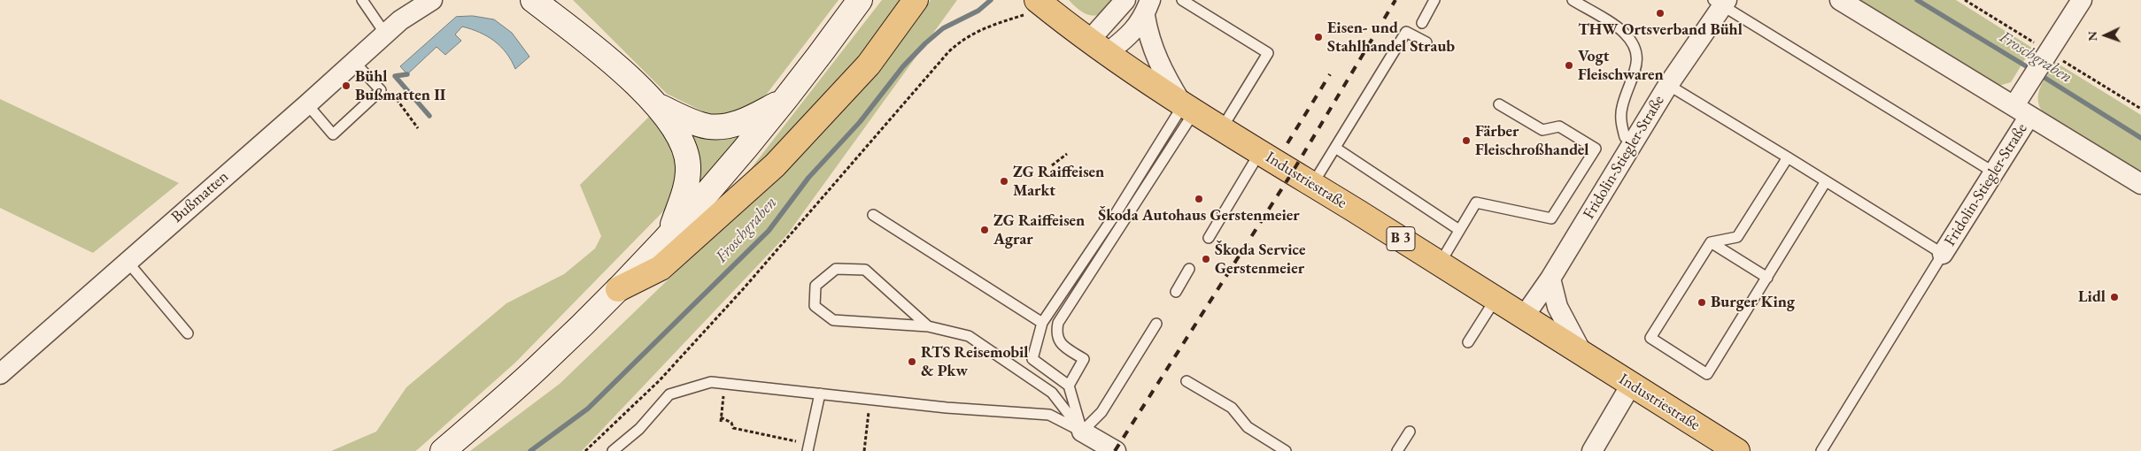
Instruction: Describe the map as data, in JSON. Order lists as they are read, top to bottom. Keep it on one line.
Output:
{"streets":{"main road":["Industriestraße","B 3"],"street":["Fridolin-Stiegler-Straße","Bußmatten"]},"crossings":[["Fridolin-Stiegler-Straße","Industriestraße"]],"water":["Froschgraben"],"places":["THW Ortsverband Bühl","Eisen- und Stahlhandel Straub","Vogt Fleischwaren","Bühl Bußmatten II","Färber Fleischroßhandel","ZG Raiffeisen Markt","Škoda Autohaus Gerstenmeier","ZG Raiffeisen Agrar","Škoda Service Gerstenmeier","Lidl","Burger King","RTS Reisemobil & Pkw"],"north":"left"}
